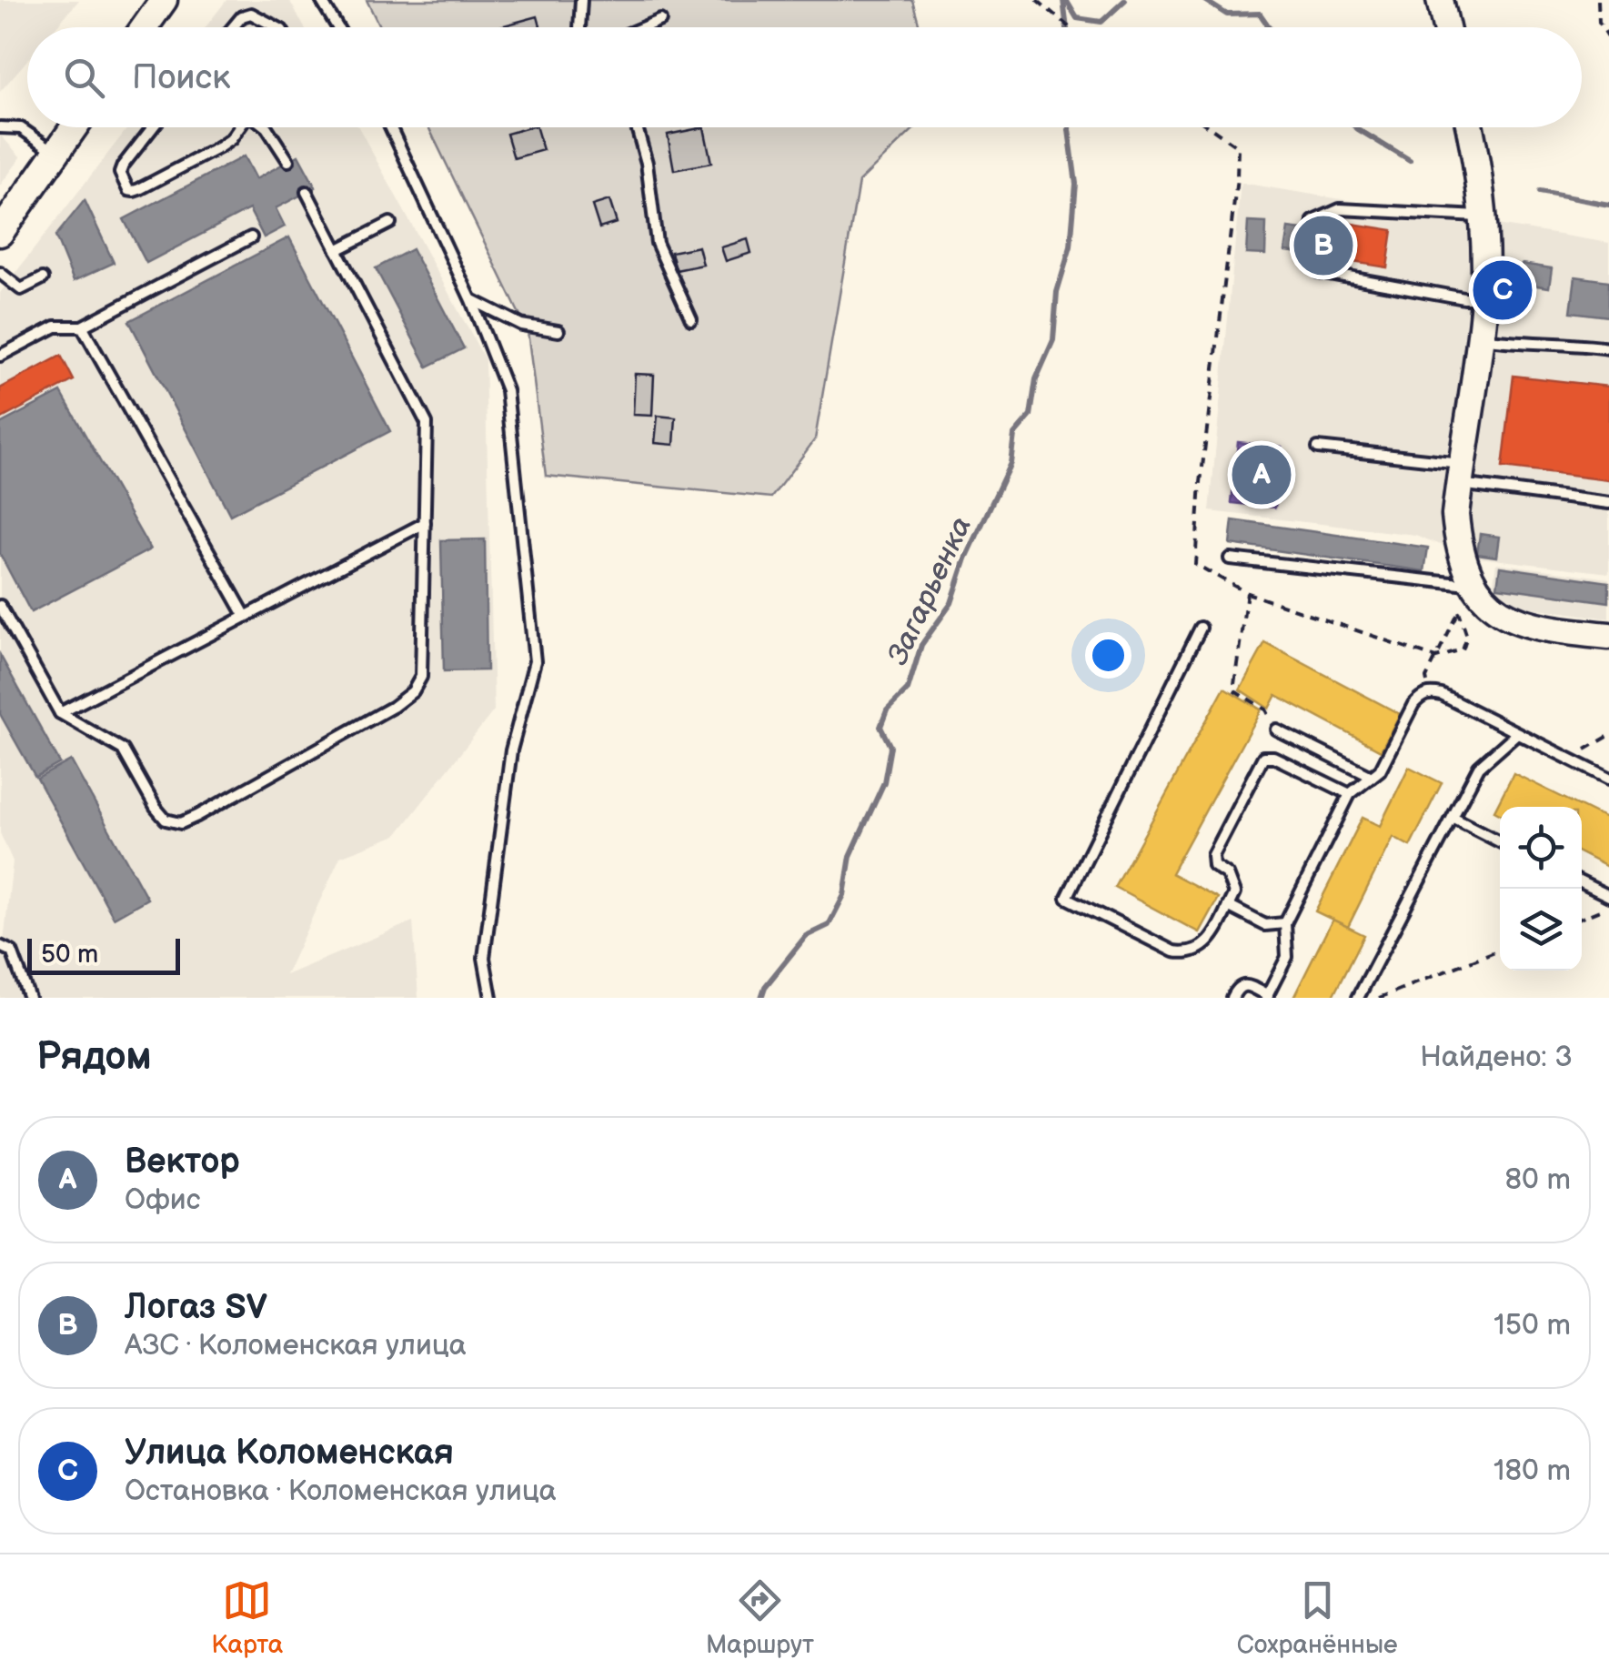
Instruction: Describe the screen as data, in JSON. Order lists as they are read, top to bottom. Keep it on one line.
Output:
{"water":["Загарьенка"],"scale_bar":"50 m","page":{"search":"Поиск","pins":["B","C","A"],"scale":"50 m","heading":["Рядом","Найдено: 3"],"list":[{"mark":"A","name":"Вектор","note":"Офис","value":"80 m"},{"mark":"B","name":"Логаз SV","note":"АЗС · Коломенская улица","value":"150 m"},{"mark":"C","name":"Улица Коломенская","note":"Остановка · Коломенская улица","value":"180 m"}],"nav":["Карта","Маршрут","Сохранённые"]}}
